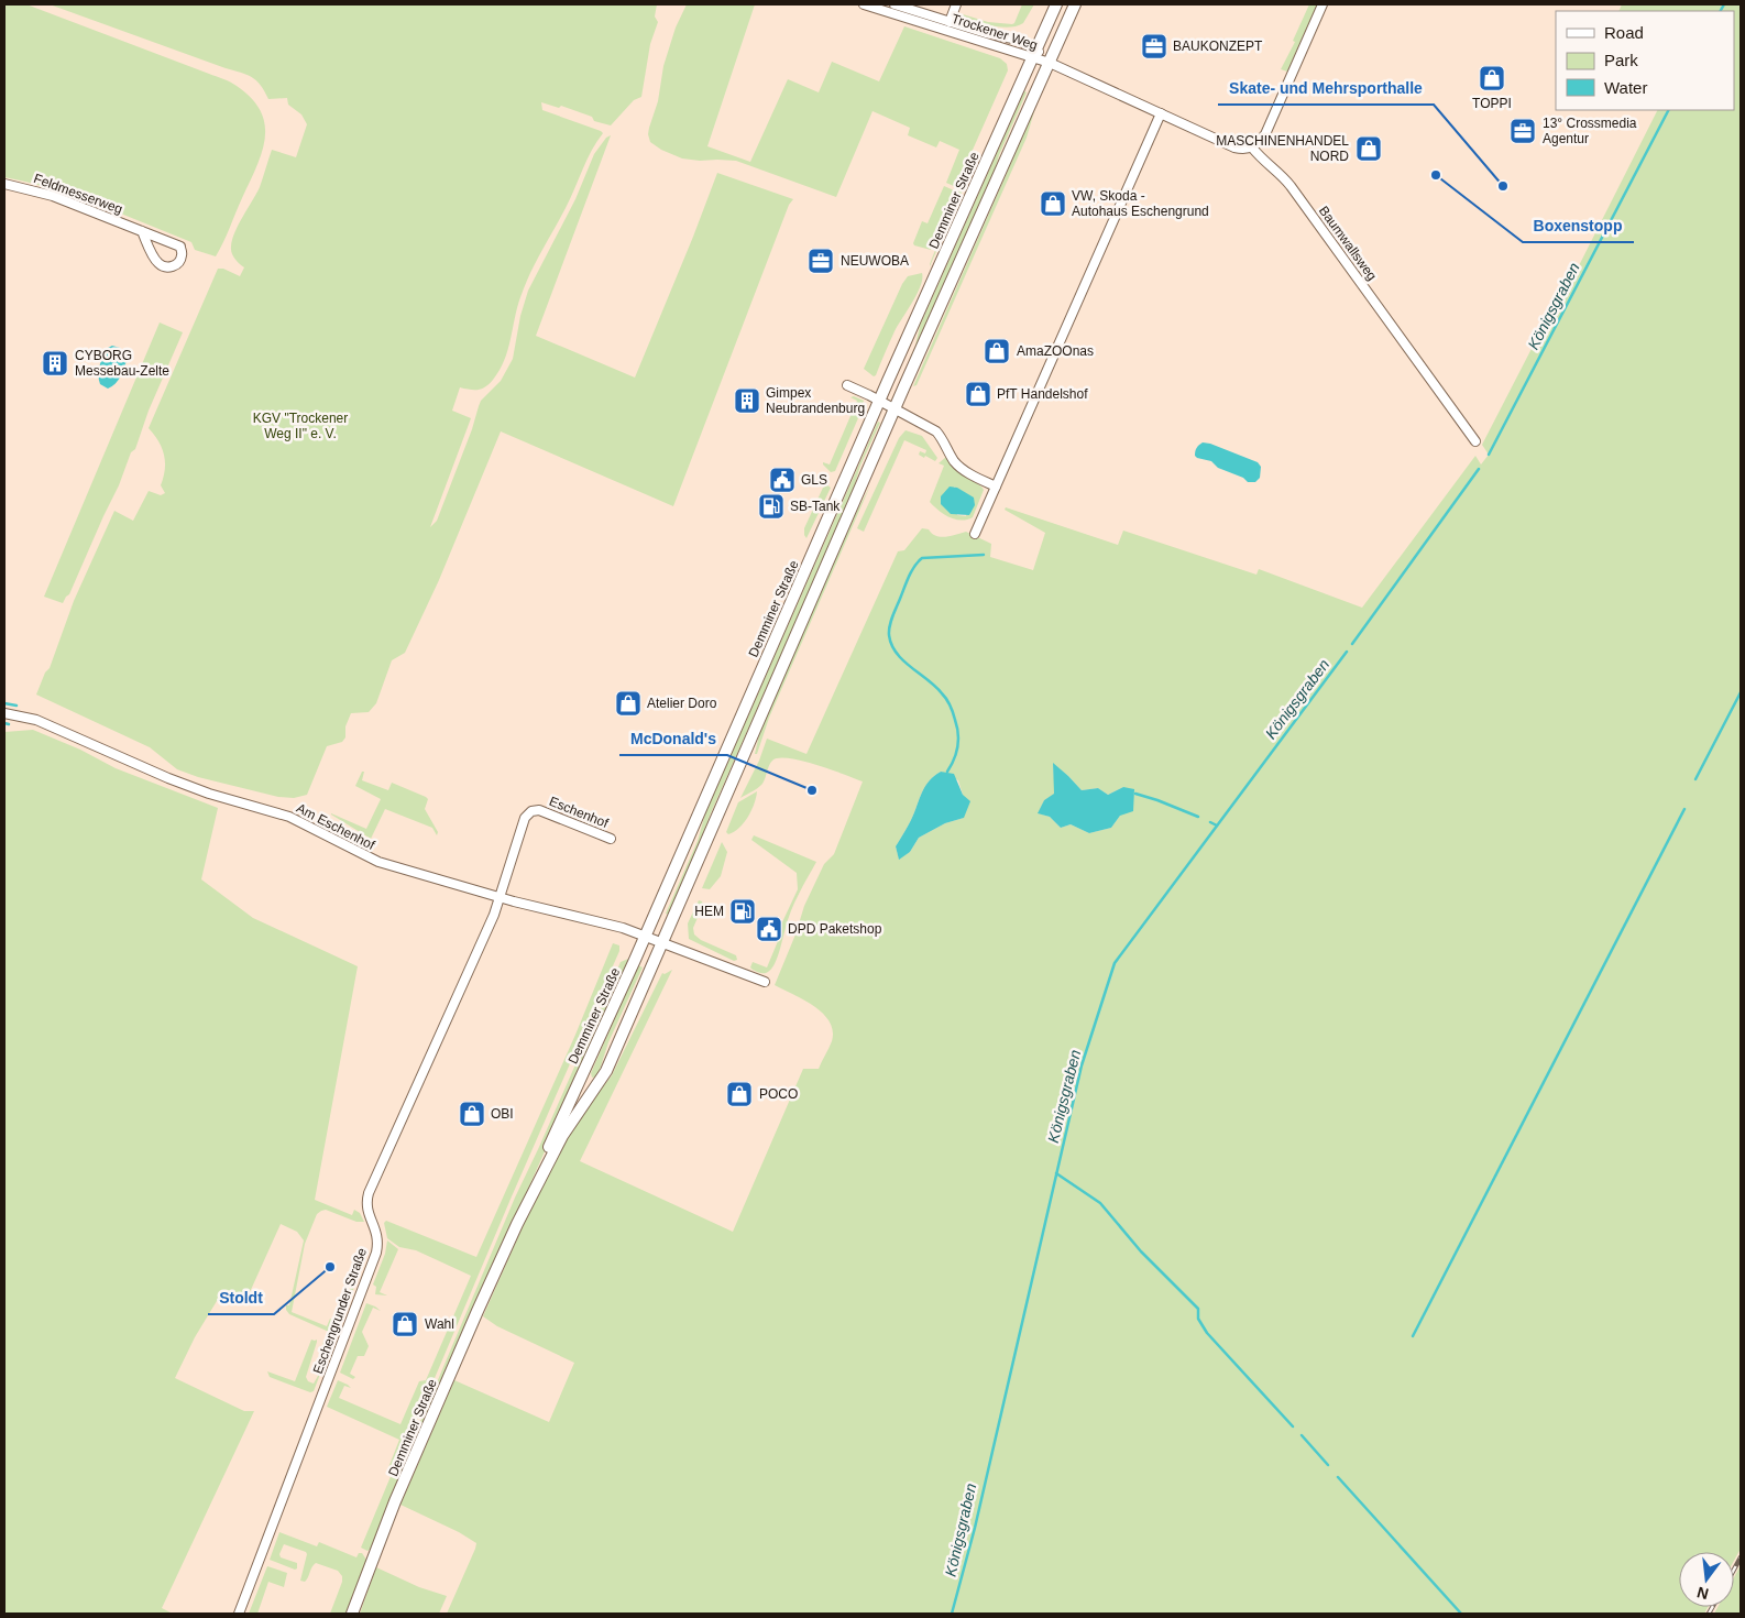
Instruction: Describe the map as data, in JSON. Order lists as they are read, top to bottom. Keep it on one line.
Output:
{"streets":{"main road":["Demminer Straße"],"street":["Trockener Weg","Feldmesserweg","Baumwallsweg","Eschenhof","Am Eschenhof","Eschengrunder Straße"]},"crossings":[["Trockener Weg","Demminer Straße"],["Demminer Straße","Am Eschenhof"],["Eschenhof","Am Eschenhof"],["Eschenhof","Eschengrunder Straße"],["Am Eschenhof","Eschengrunder Straße"]],"water":["Königsgraben"],"parks":["KGV \"Trockener Weg II\" e. V."],"places":{"office":["BAUKONZEPT","13° Crossmedia Agentur","NEUWOBA"],"shop":["TOPPI","MASCHINENHANDEL NORD","VW, Skoda - Autohaus Eschengrund","AmaZOOnas","PfT Handelshof","Atelier Doro","POCO","OBI","Wahl"],"other":["Boxenstopp","Skate- und Mehrsporthalle","McDonald's","Stoldt"],"building":["CYBORG Messebau-Zelte","Gimpex Neubrandenburg"],"public building":["GLS","DPD Paketshop"],"fuel station":["SB-Tank","HEM"]},"legend":["Road","Park","Water"],"north":"bottom"}
